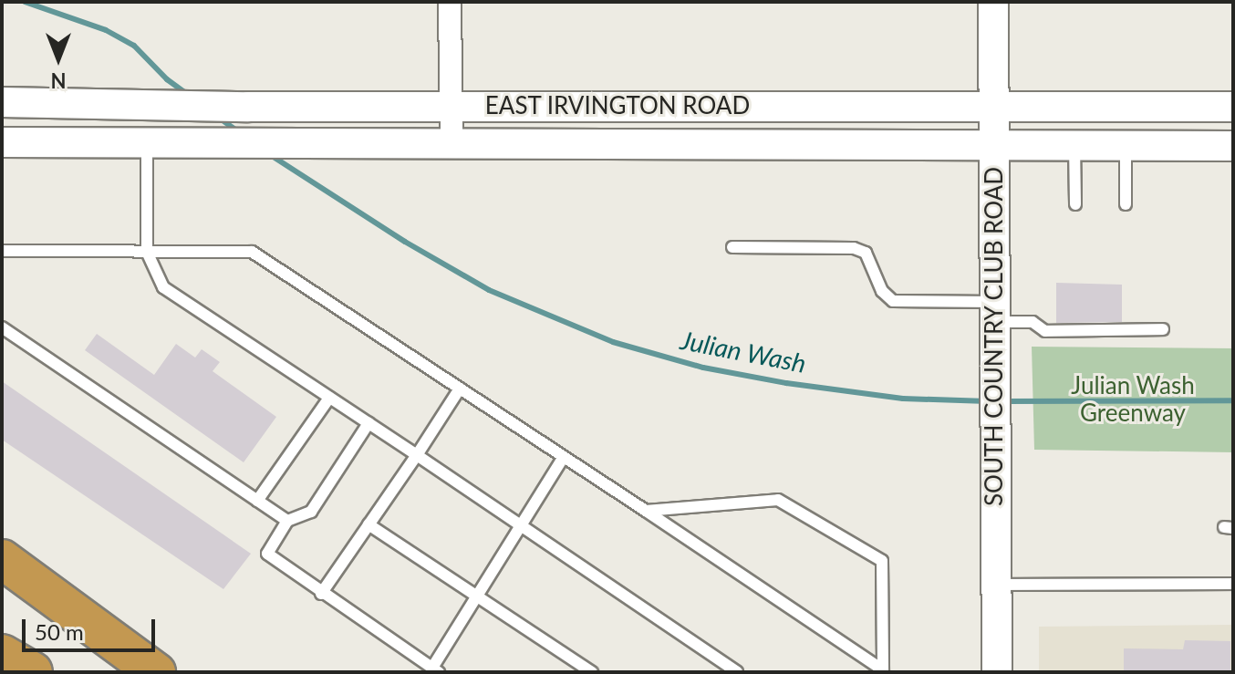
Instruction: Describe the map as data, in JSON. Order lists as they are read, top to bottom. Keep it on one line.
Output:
{"streets":{"main road":["EAST IRVINGTON ROAD","SOUTH COUNTRY CLUB ROAD"]},"crossings":[["EAST IRVINGTON ROAD","SOUTH COUNTRY CLUB ROAD"]],"water":["Julian Wash"],"parks":["Julian Wash Greenway"],"scale_bar":"50 m","north":"bottom"}
